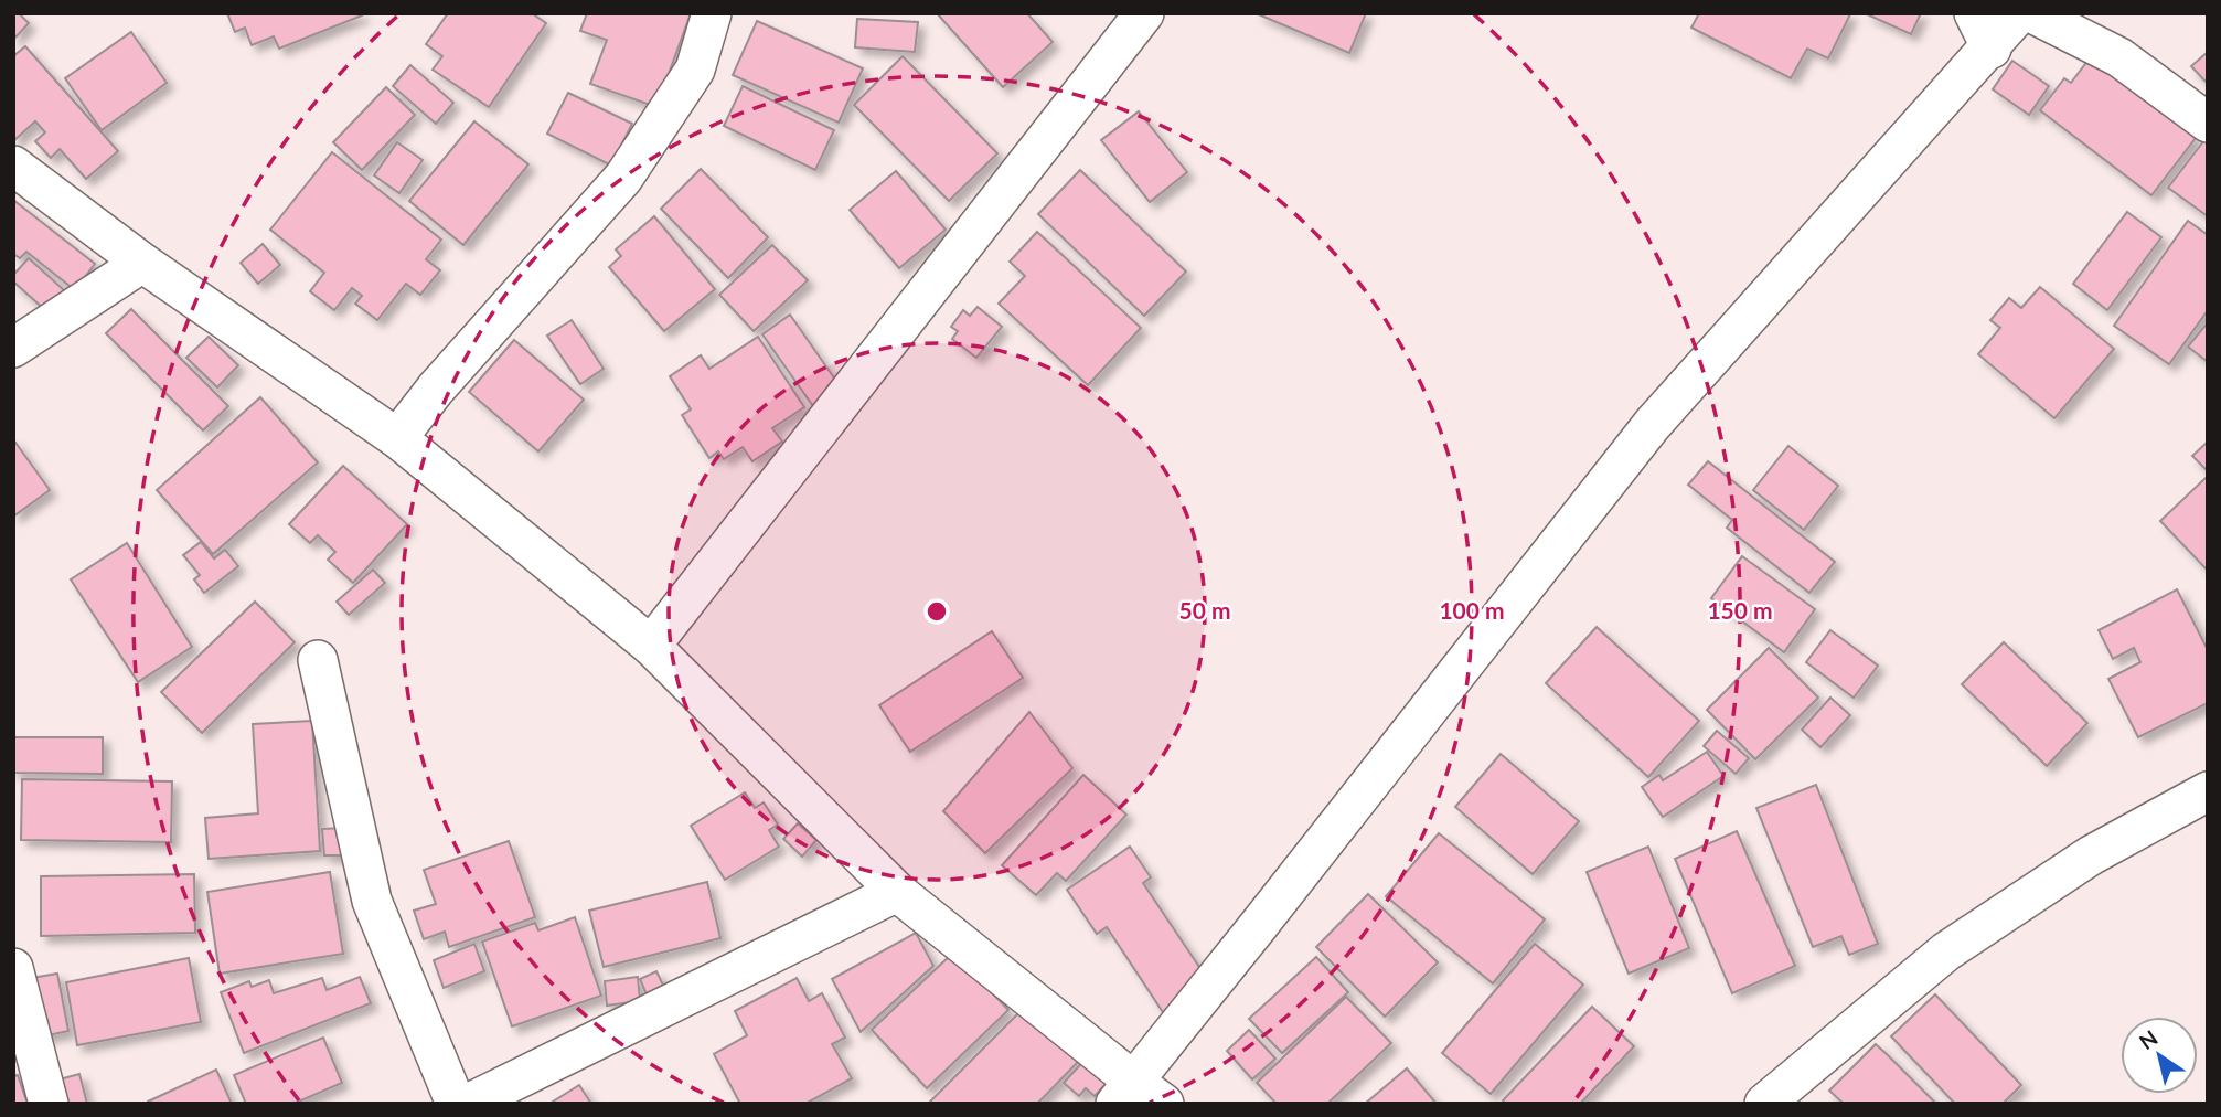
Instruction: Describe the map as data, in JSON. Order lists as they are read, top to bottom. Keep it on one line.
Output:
{"north":"top left","rings":["50 m","100 m","150 m"]}
